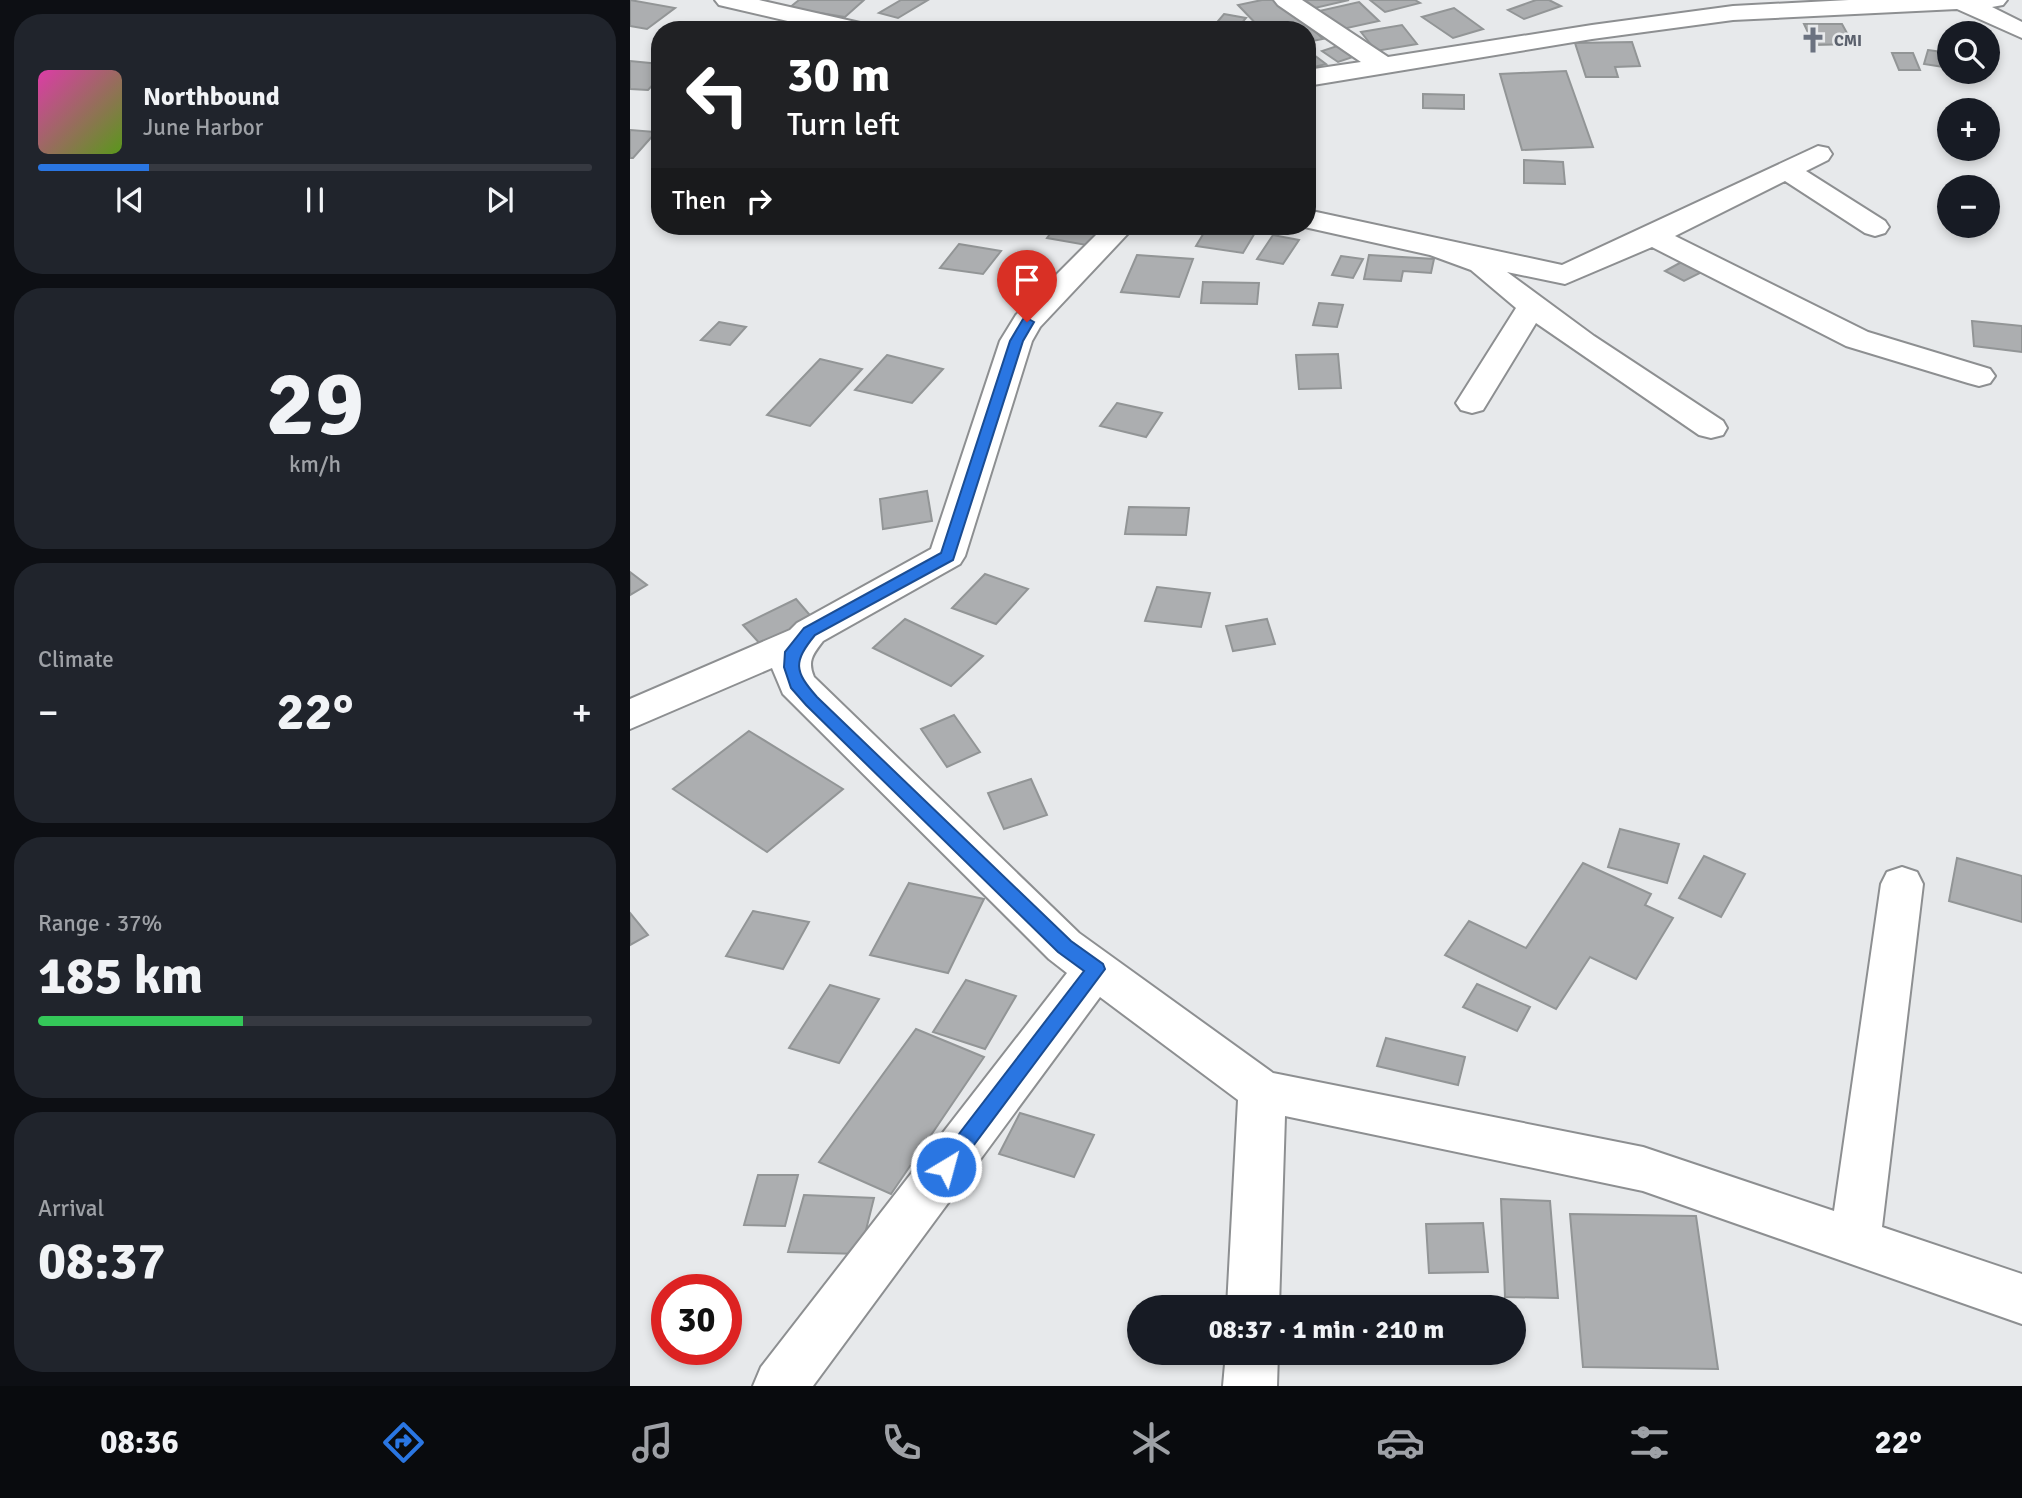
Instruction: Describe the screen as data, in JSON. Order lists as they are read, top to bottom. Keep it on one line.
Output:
{"places":{"church":["CMI"]},"page":{"map_buttons":["+","−"],"turn":["30 m","Turn left"],"song":["Northbound","June Harbor"],"then":"Then","tile":[["29","km/h"],"Climate",["Range · 37%","185 km"],["Arrival","08:37"]],"heat":["−","22°","+"],"limit":"30","trip":"08:37 · 1 min · 210 m","tabs":["08:36","22°"]}}
